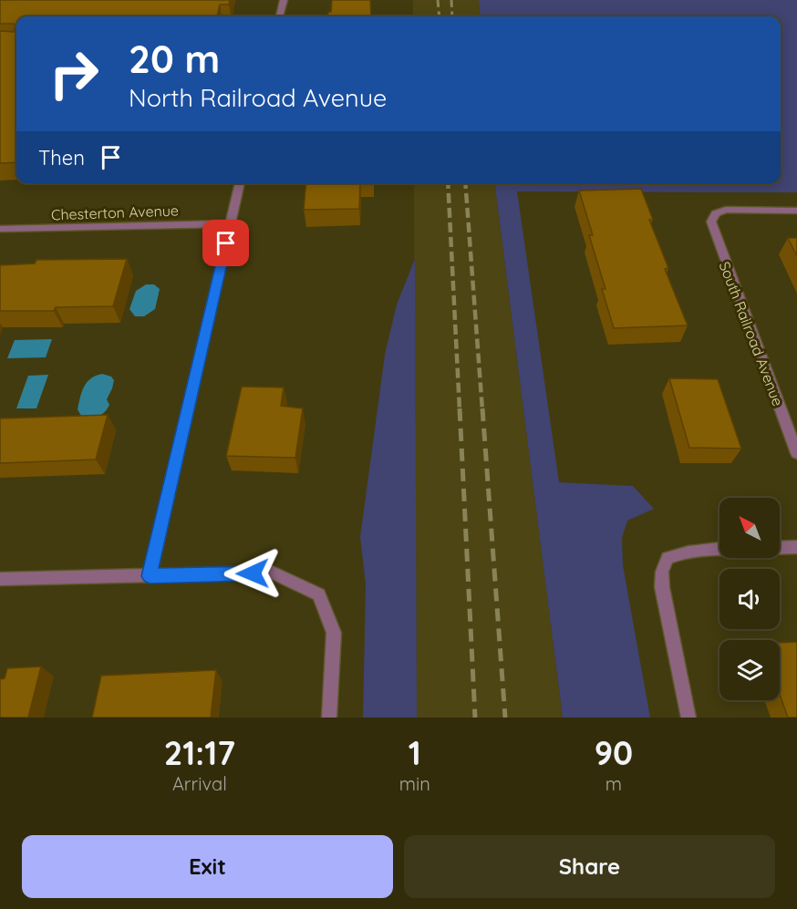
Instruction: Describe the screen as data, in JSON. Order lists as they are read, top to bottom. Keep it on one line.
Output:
{"streets":{"street":["Chesterton Avenue","South Railroad Avenue"]},"north":"top left","page":{"turn":["20 m","North Railroad Avenue"],"then":"Then","eta":["21:17","Arrival","1","min","90","m"],"buttons":["Exit","Share"]}}
